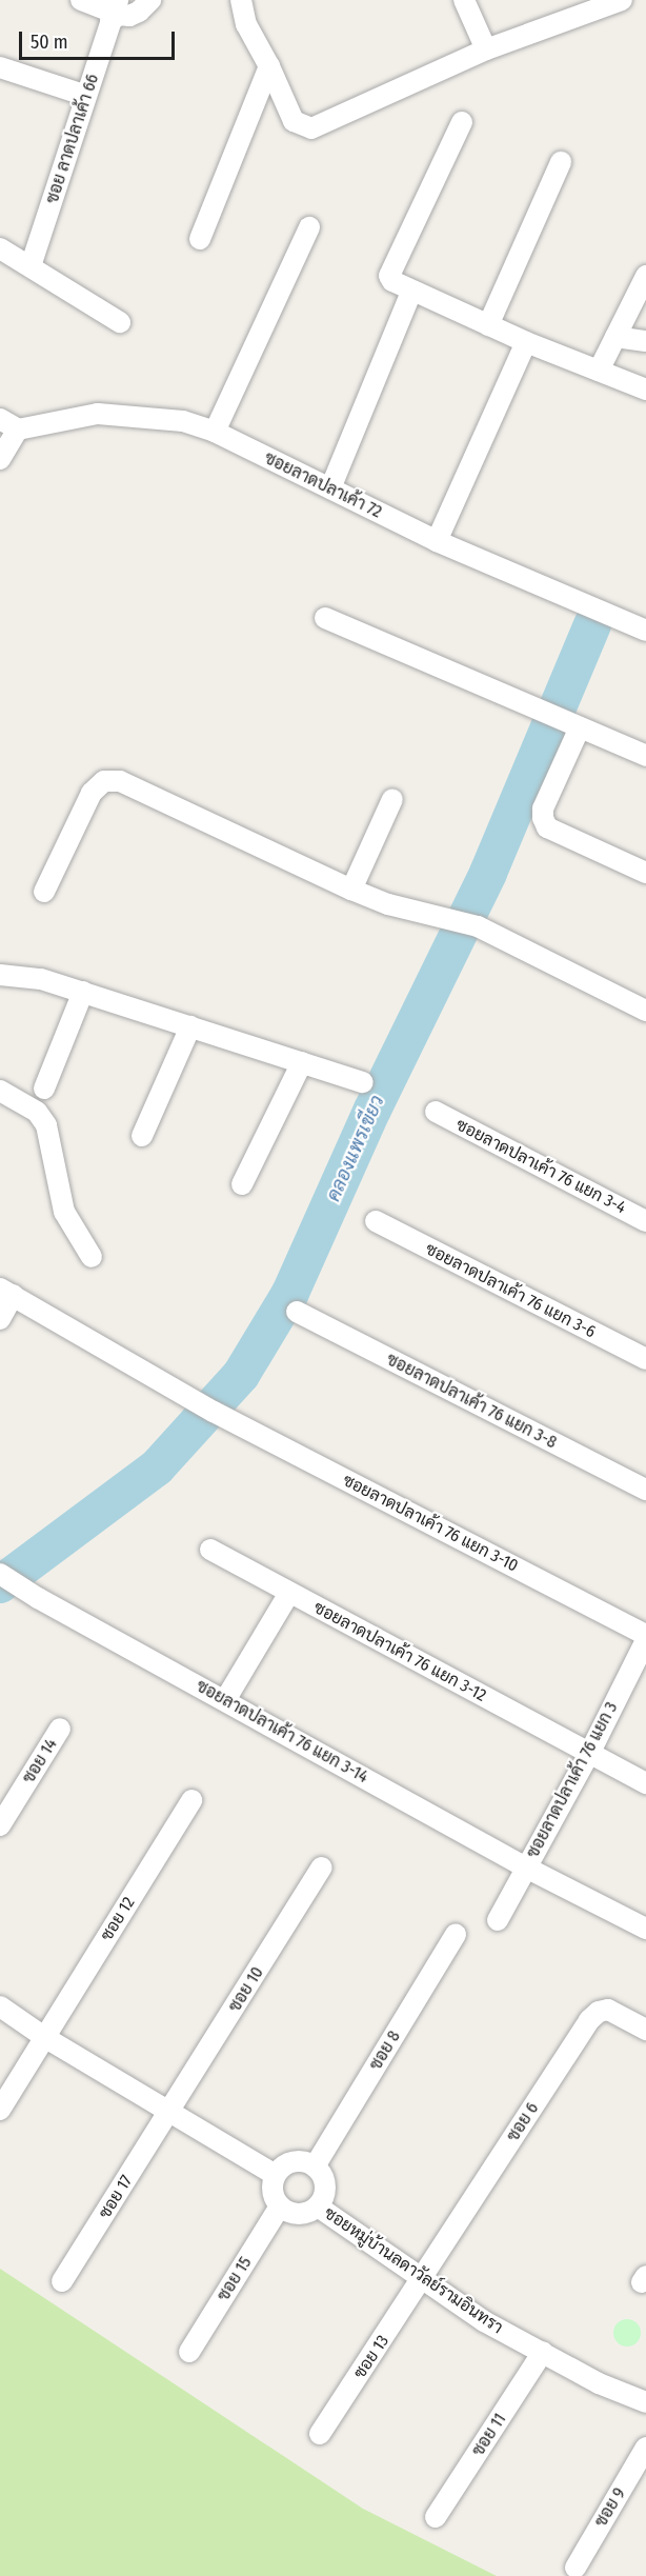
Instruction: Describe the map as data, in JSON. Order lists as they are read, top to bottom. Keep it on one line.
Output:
{"streets":{"street":["ซอย ลาดปลาเค้า 66","ซอยลาดปลาเค้า 72","ซอยลาดปลาเค้า 76 แยก 3-4","ซอยลาดปลาเค้า 76 แยก 3-6","ซอยลาดปลาเค้า 76 แยก 3-8","ซอยลาดปลาเค้า 76 แยก 3-10","ซอยลาดปลาเค้า 76 แยก 3-12","ซอยลาดปลาเค้า 76 แยก 3-14","ซอย 14","ซอยลาดปลาเค้า 76 แยก 3","ซอย 12","ซอย 10","ซอย 8","ซอย 6","ซอย 17","ซอยหมู่บ้านลดาวัลย์รามอินทรา","ซอย 15","ซอย 13","ซอย 11","ซอย 9"]},"crossings":[["ซอยลาดปลาเค้า 76 แยก 3-10","ซอยลาดปลาเค้า 76 แยก 3"],["ซอยลาดปลาเค้า 76 แยก 3-12","ซอยลาดปลาเค้า 76 แยก 3"],["ซอยลาดปลาเค้า 76 แยก 3-14","ซอยลาดปลาเค้า 76 แยก 3"],["ซอย 10","ซอย 17"],["ซอย 8","ซอยหมู่บ้านลดาวัลย์รามอินทรา"],["ซอย 8","ซอย 15"],["ซอย 6","ซอยหมู่บ้านลดาวัลย์รามอินทรา"],["ซอย 6","ซอย 13"],["ซอยหมู่บ้านลดาวัลย์รามอินทรา","ซอย 15"],["ซอยหมู่บ้านลดาวัลย์รามอินทรา","ซอย 13"],["ซอยหมู่บ้านลดาวัลย์รามอินทรา","ซอย 11"]],"water":["คลองแพรเขียว"],"scale_bar":"50 m"}
